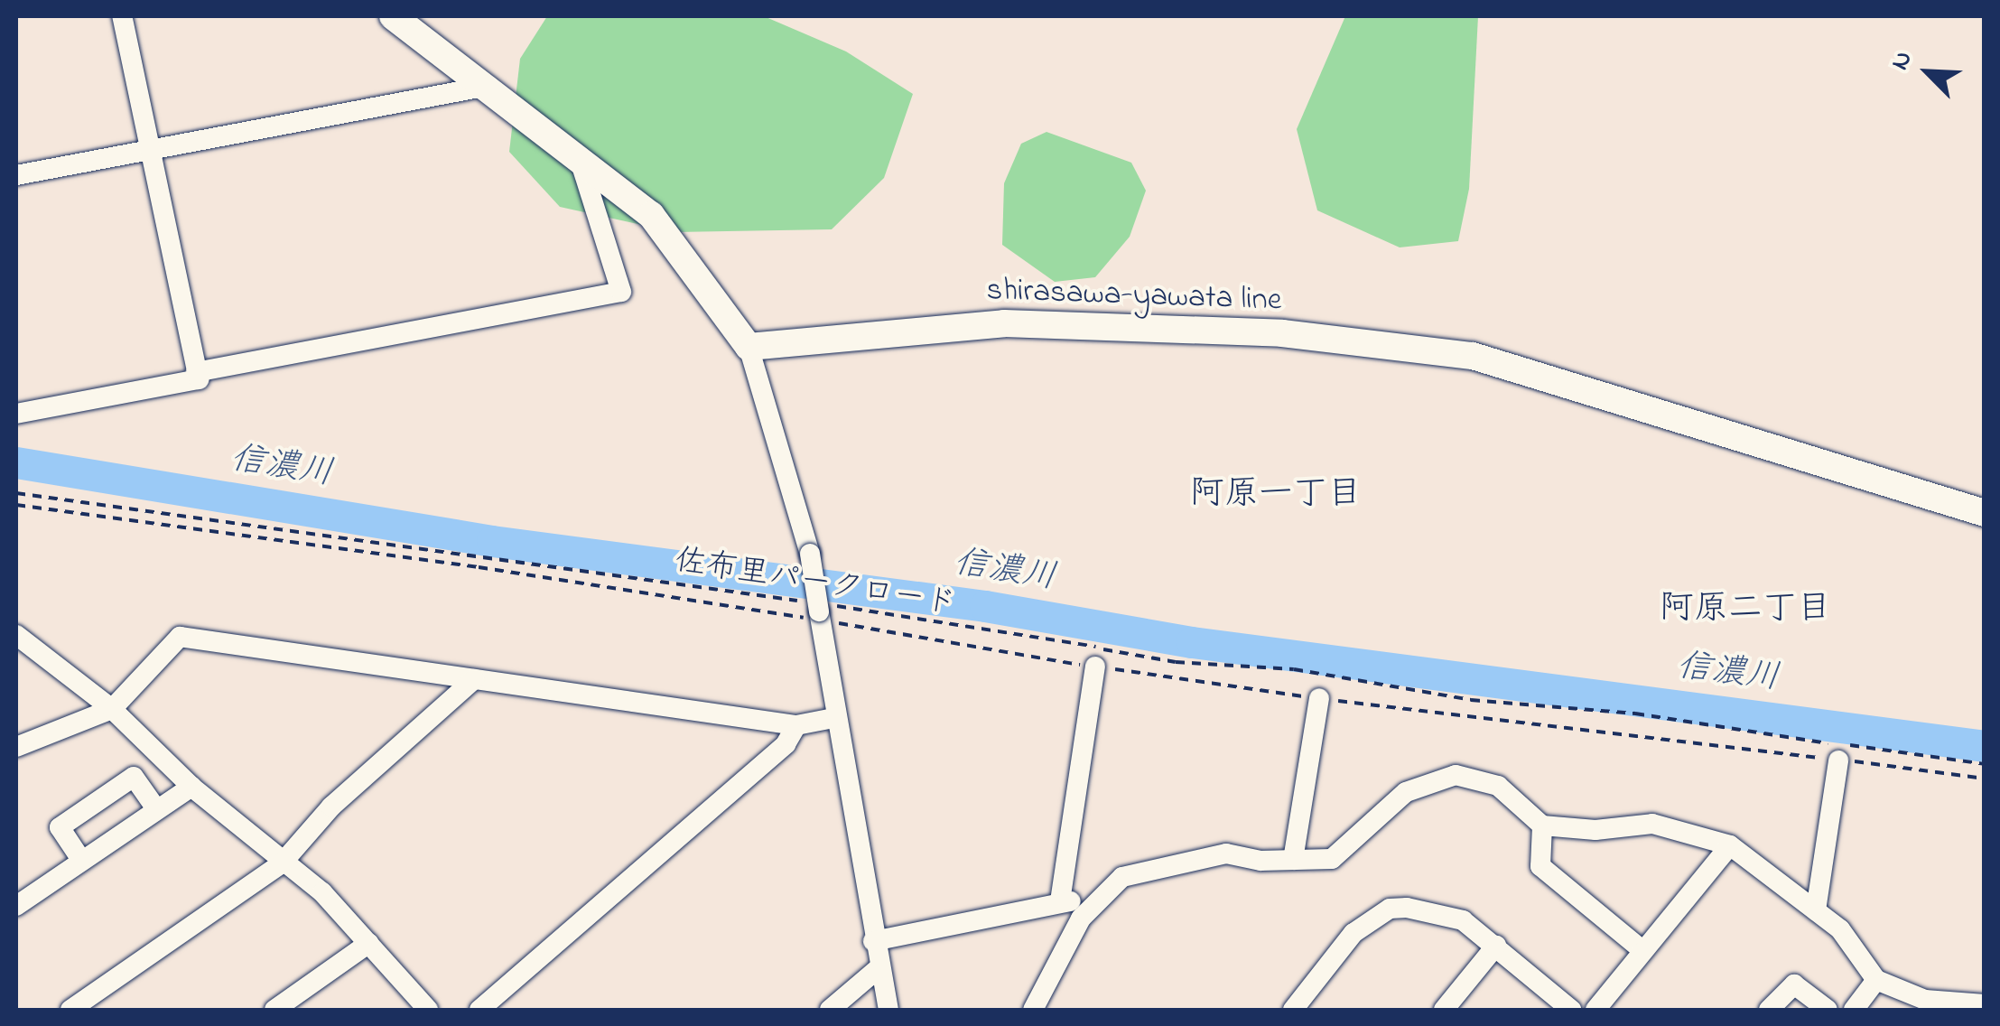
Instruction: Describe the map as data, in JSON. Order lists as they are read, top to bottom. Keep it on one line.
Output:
{"streets":{"main road":["shirasawa-yawata line"],"path":["佐布里パークロード"]},"districts":["阿原一丁目","阿原二丁目"],"water":["信濃川"],"north":"top left"}
